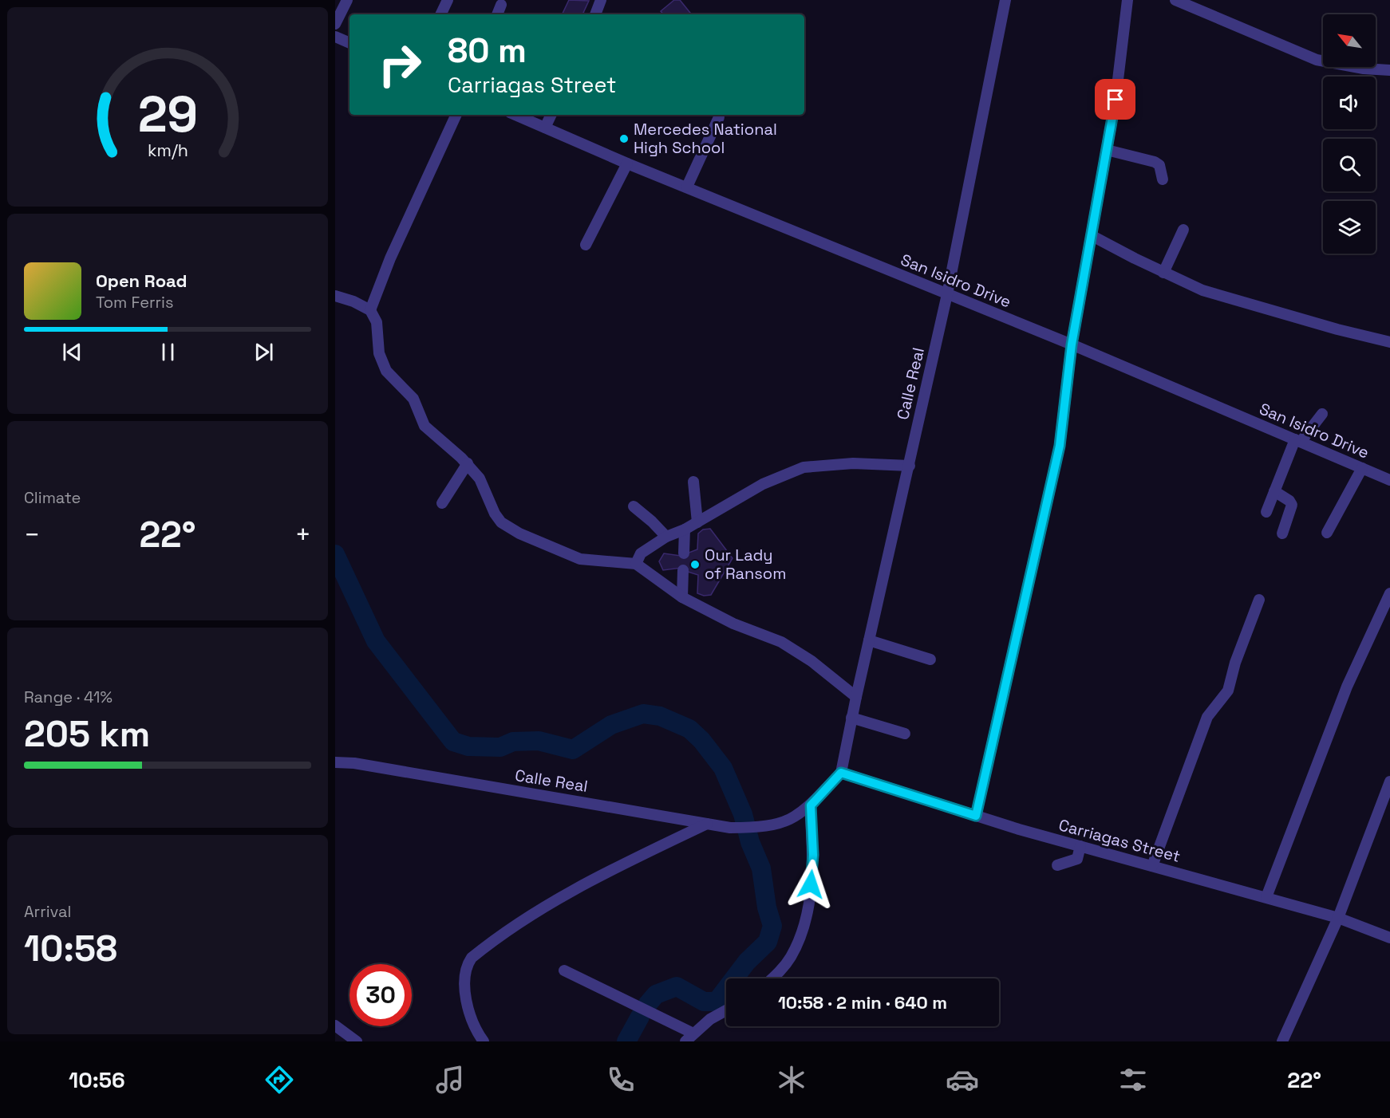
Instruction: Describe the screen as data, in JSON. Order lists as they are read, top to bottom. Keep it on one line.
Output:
{"streets":{"street":["San Isidro Drive","Calle Real","Carriagas Street"]},"crossings":[["San Isidro Drive","Calle Real"],["Calle Real","Carriagas Street"]],"places":["Mercedes National High School","Our Lady of Ransom"],"north":"top left","page":{"turn":["80 m","Carriagas Street"],"song":["Open Road","Tom Ferris"],"tile":["Climate",["Range · 41%","205 km"],["Arrival","10:58"]],"heat":["−","22°","+"],"limit":"30","trip":"10:58 · 2 min · 640 m","tabs":["10:56","22°"],"gauge":["29","km/h"]}}
